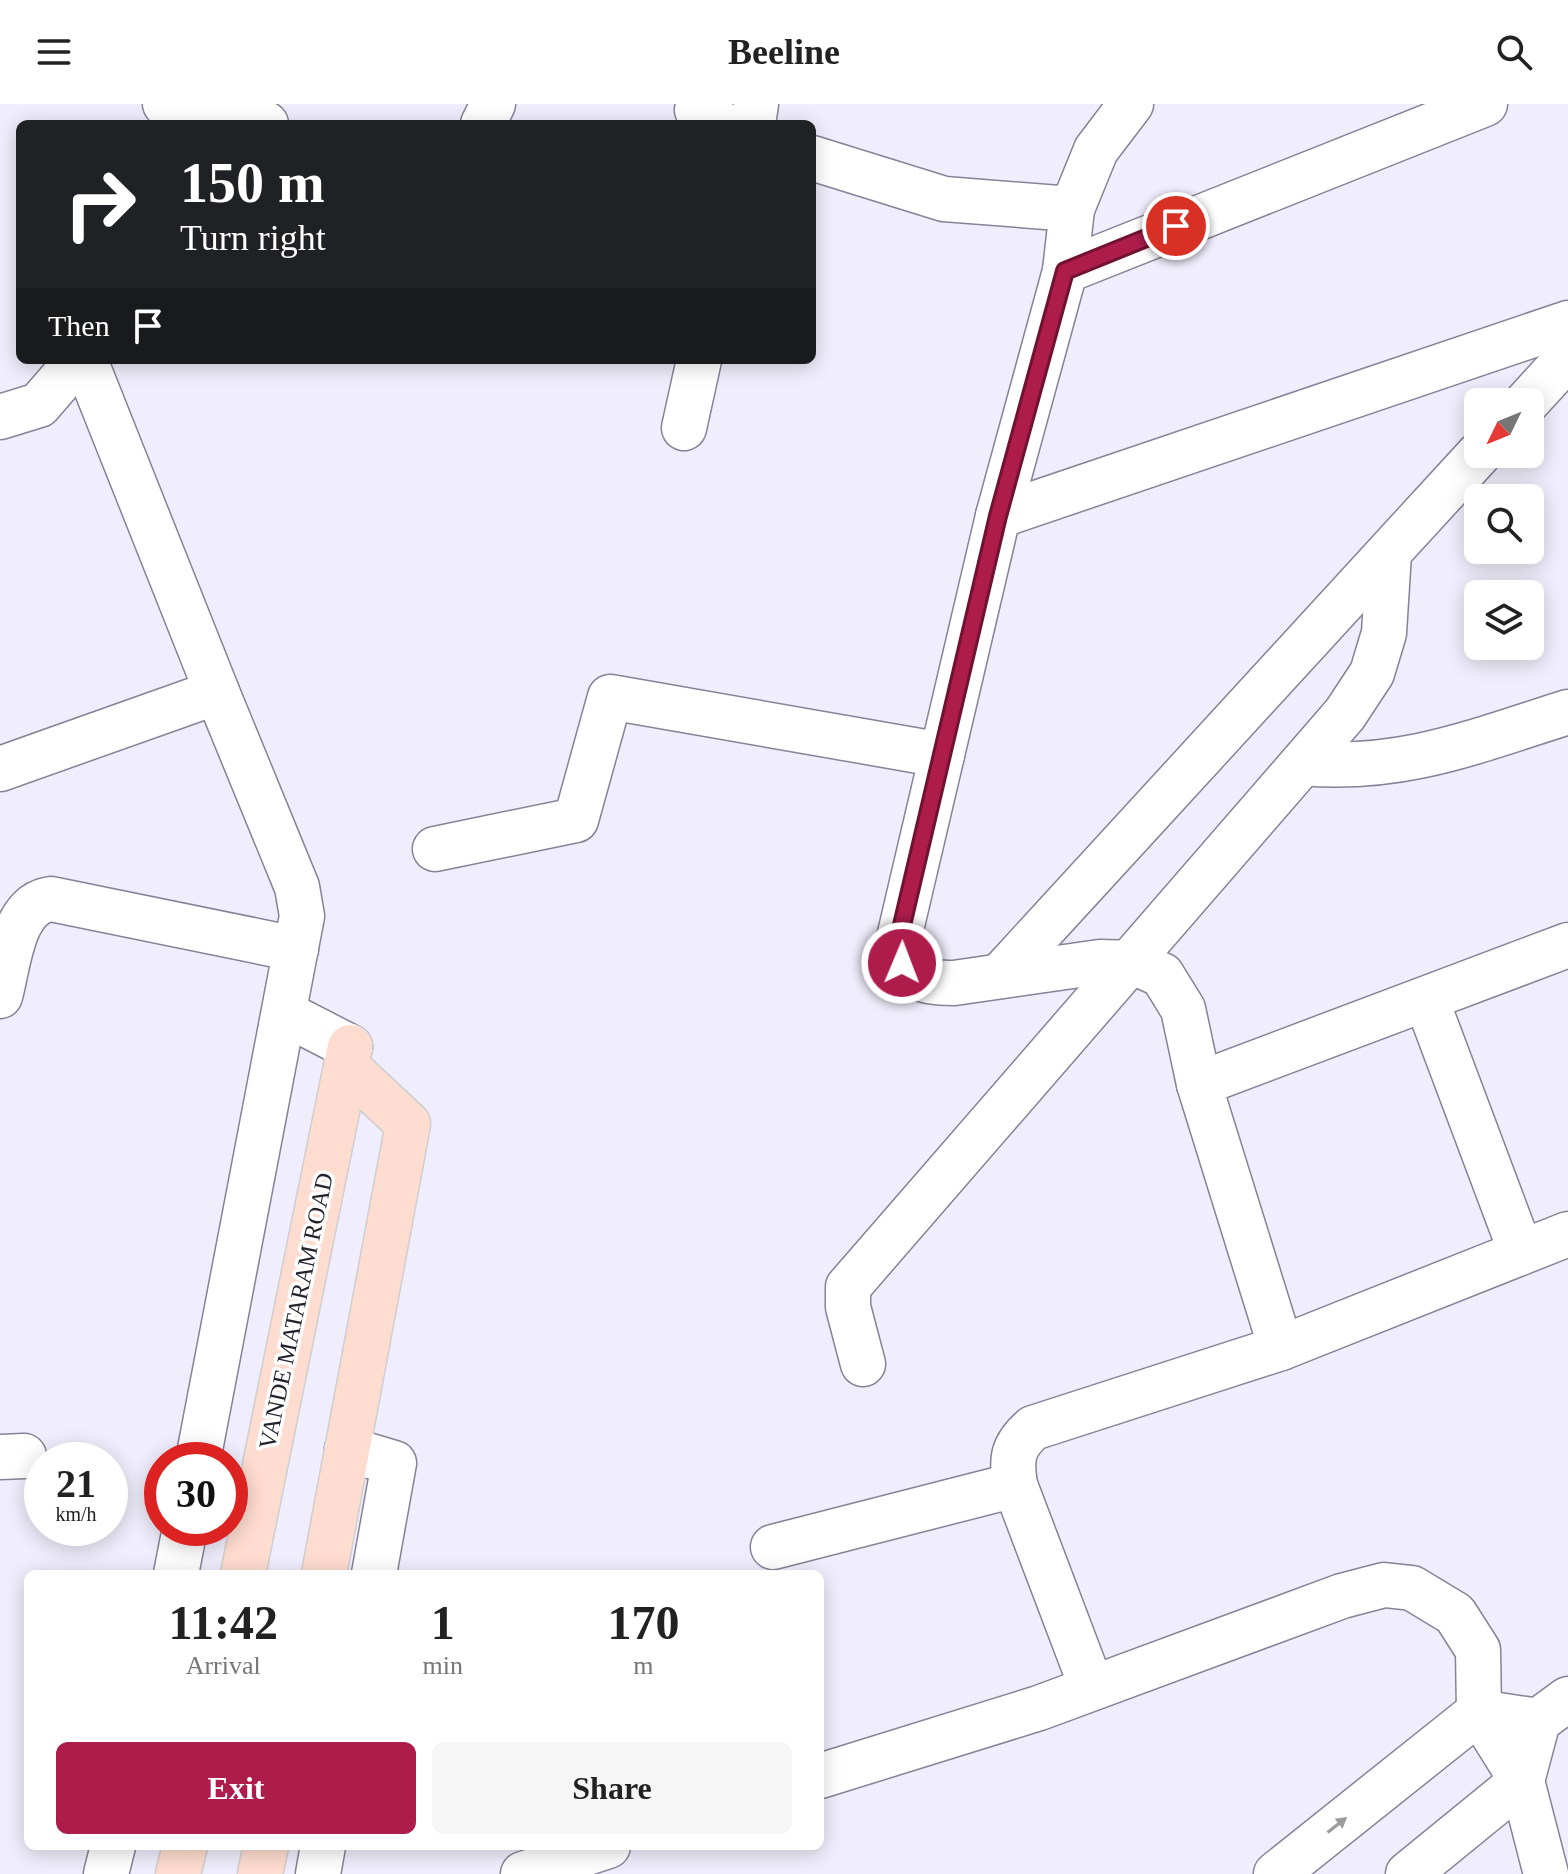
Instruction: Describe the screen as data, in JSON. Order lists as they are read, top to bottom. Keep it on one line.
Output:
{"streets":{"main road":["VANDE MATARAM ROAD"]},"north":"bottom left","page":{"header":"Beeline","turn":["150 m","Turn right"],"then":"Then","speed":"21 km/h","limit":"30","eta":["11:42","Arrival","1","min","170","m"],"buttons":["Exit","Share"]}}
